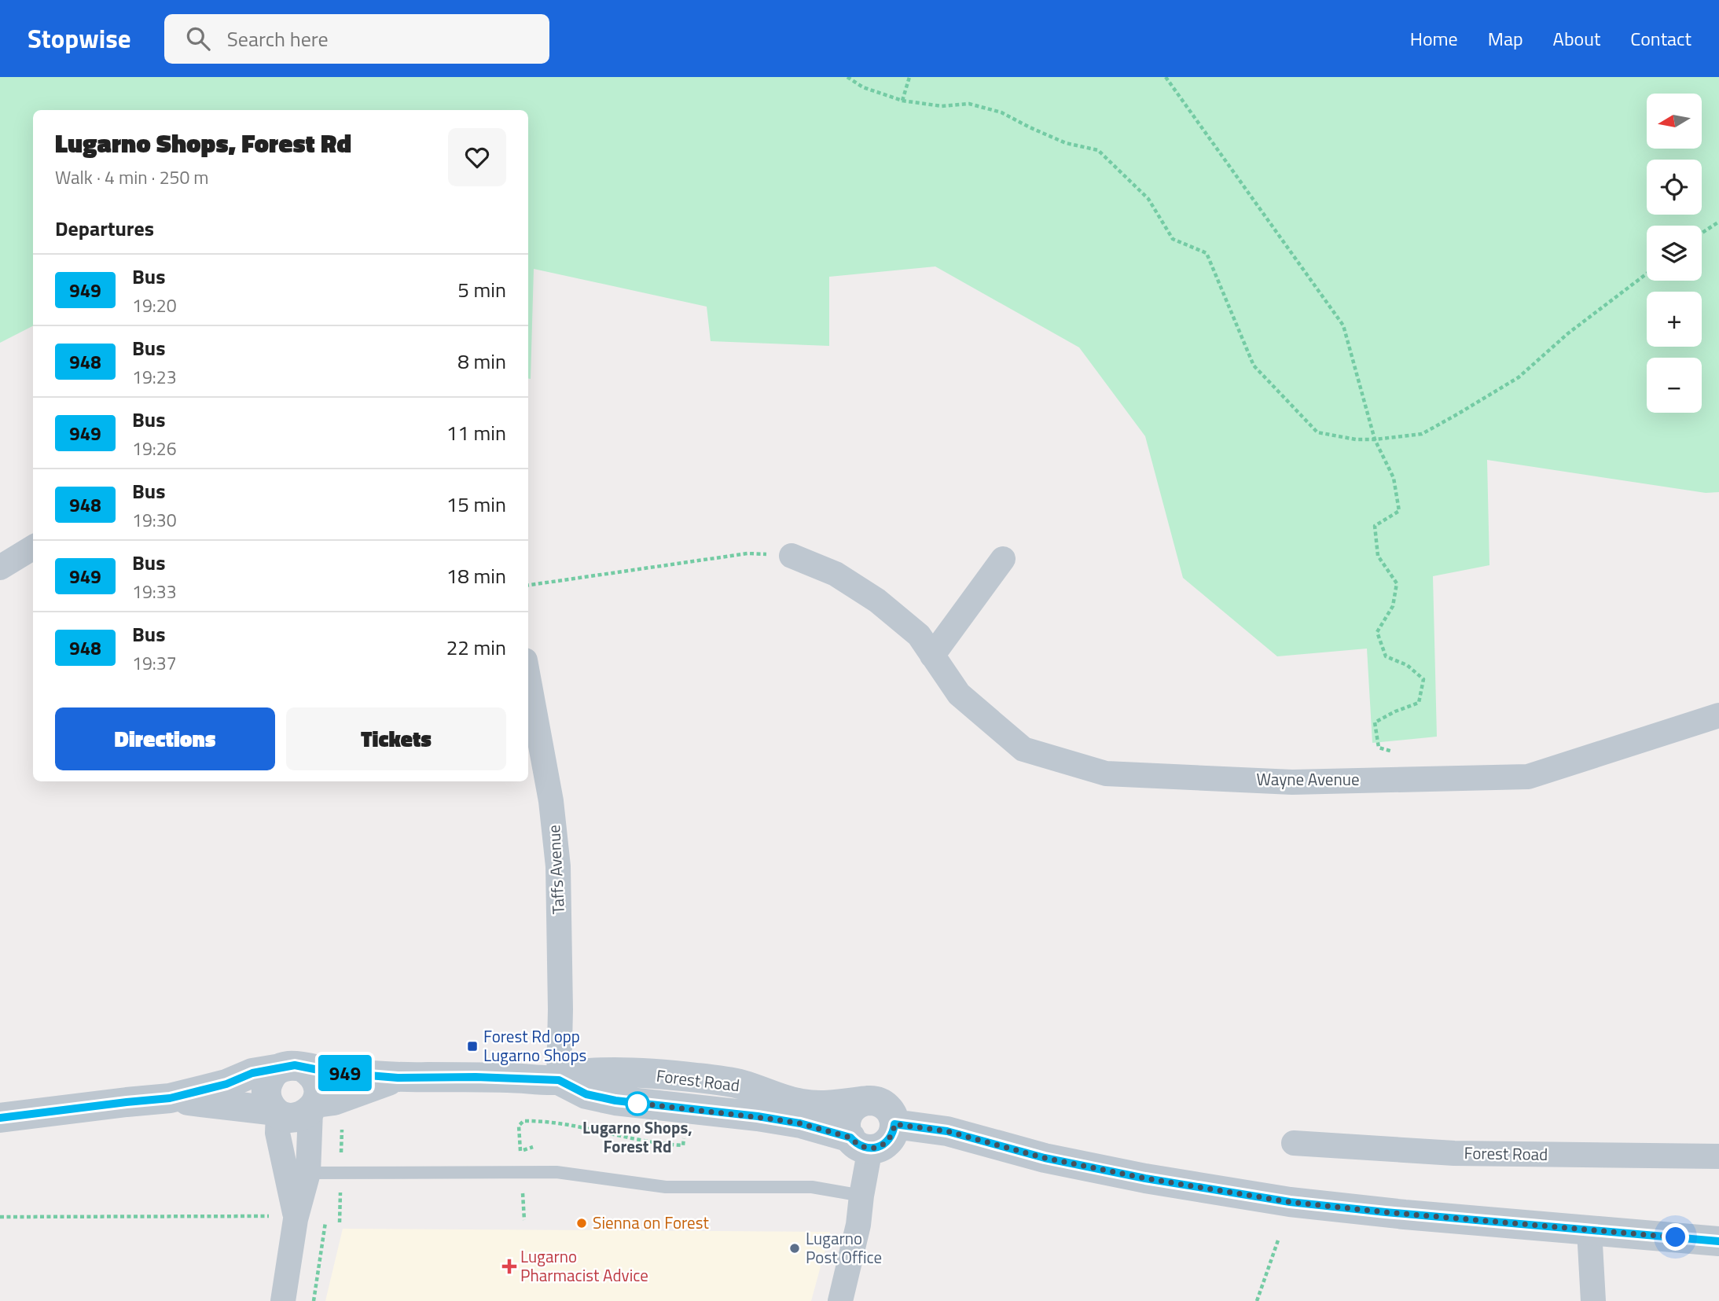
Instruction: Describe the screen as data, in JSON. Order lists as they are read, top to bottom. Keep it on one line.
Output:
{"streets":{"street":["Wayne Avenue","Taffs Avenue","Forest Road"]},"crossings":[["Taffs Avenue","Forest Road"]],"places":{"transit":["Forest Rd opp Lugarno Shops"],"other":["Lugarno Shops, Forest Rd","Sienna on Forest","Lugarno Post Office"],"health":["Lugarno Pharmacist Advice"]},"lines":["bus line 949"],"north":"left","page":{"header":"Stopwise","search":"Search here","nav":["Home","Map","About","Contact"],"on_map":"949","map_buttons":["+","−"],"heading":[["Lugarno Shops, Forest Rd","Walk · 4 min · 250 m"],"Departures"],"list":[{"mark":"949","name":"Bus","note":"19:20","value":"5 min"},{"mark":"948","name":"Bus","note":"19:23","value":"8 min"},{"mark":"949","name":"Bus","note":"19:26","value":"11 min"},{"mark":"948","name":"Bus","note":"19:30","value":"15 min"},{"mark":"949","name":"Bus","note":"19:33","value":"18 min"},{"mark":"948","name":"Bus","note":"19:37","value":"22 min"}],"buttons":["Directions","Tickets"]}}
